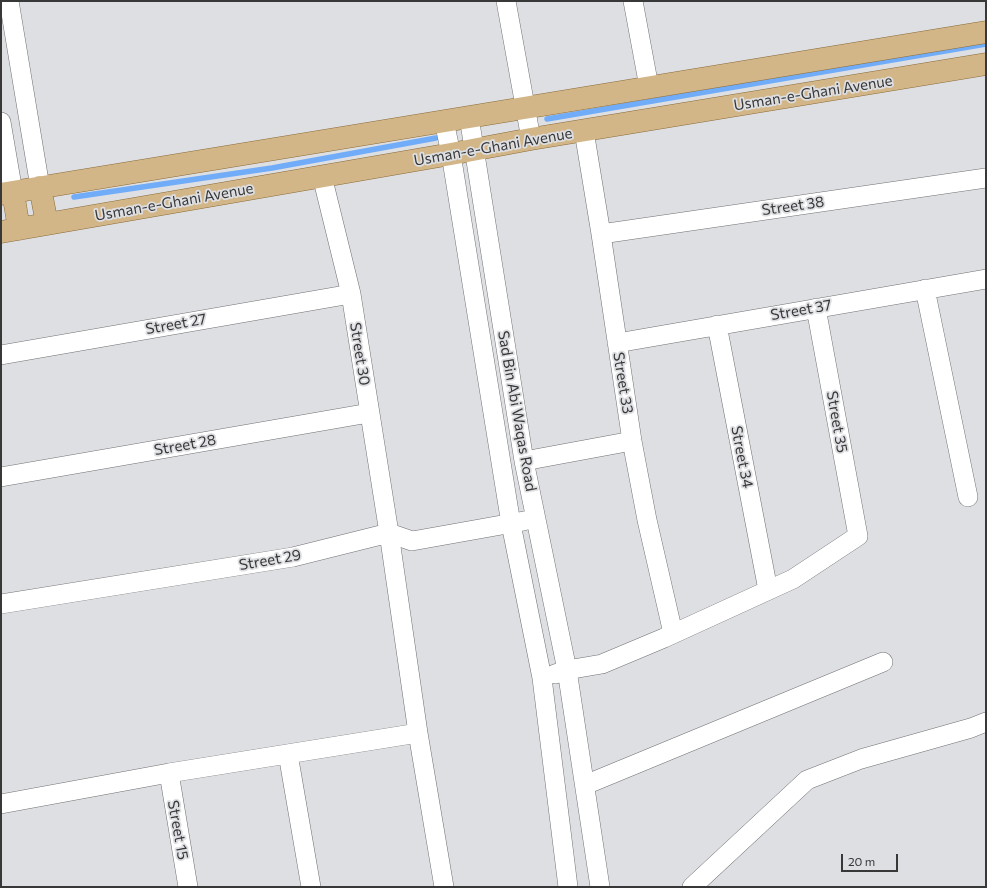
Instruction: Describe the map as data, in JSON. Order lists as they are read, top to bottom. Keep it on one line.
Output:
{"streets":{"main road":["Usman-e-Ghani Avenue"],"street":["Street 38","Street 37","Street 27","Street 30","Street 33","Sad Bin Abi Waqas Road","Street 35","Street 28","Street 34","Street 29","Street 15"]},"crossings":[["Usman-e-Ghani Avenue","Street 30"],["Usman-e-Ghani Avenue","Street 33"],["Usman-e-Ghani Avenue","Sad Bin Abi Waqas Road"],["Street 38","Street 33"],["Street 37","Street 33"],["Street 37","Street 35"],["Street 37","Street 34"],["Street 27","Street 30"],["Street 30","Street 28"],["Street 30","Street 29"],["Street 35","Street 34"]],"scale_bar":"20 m"}
